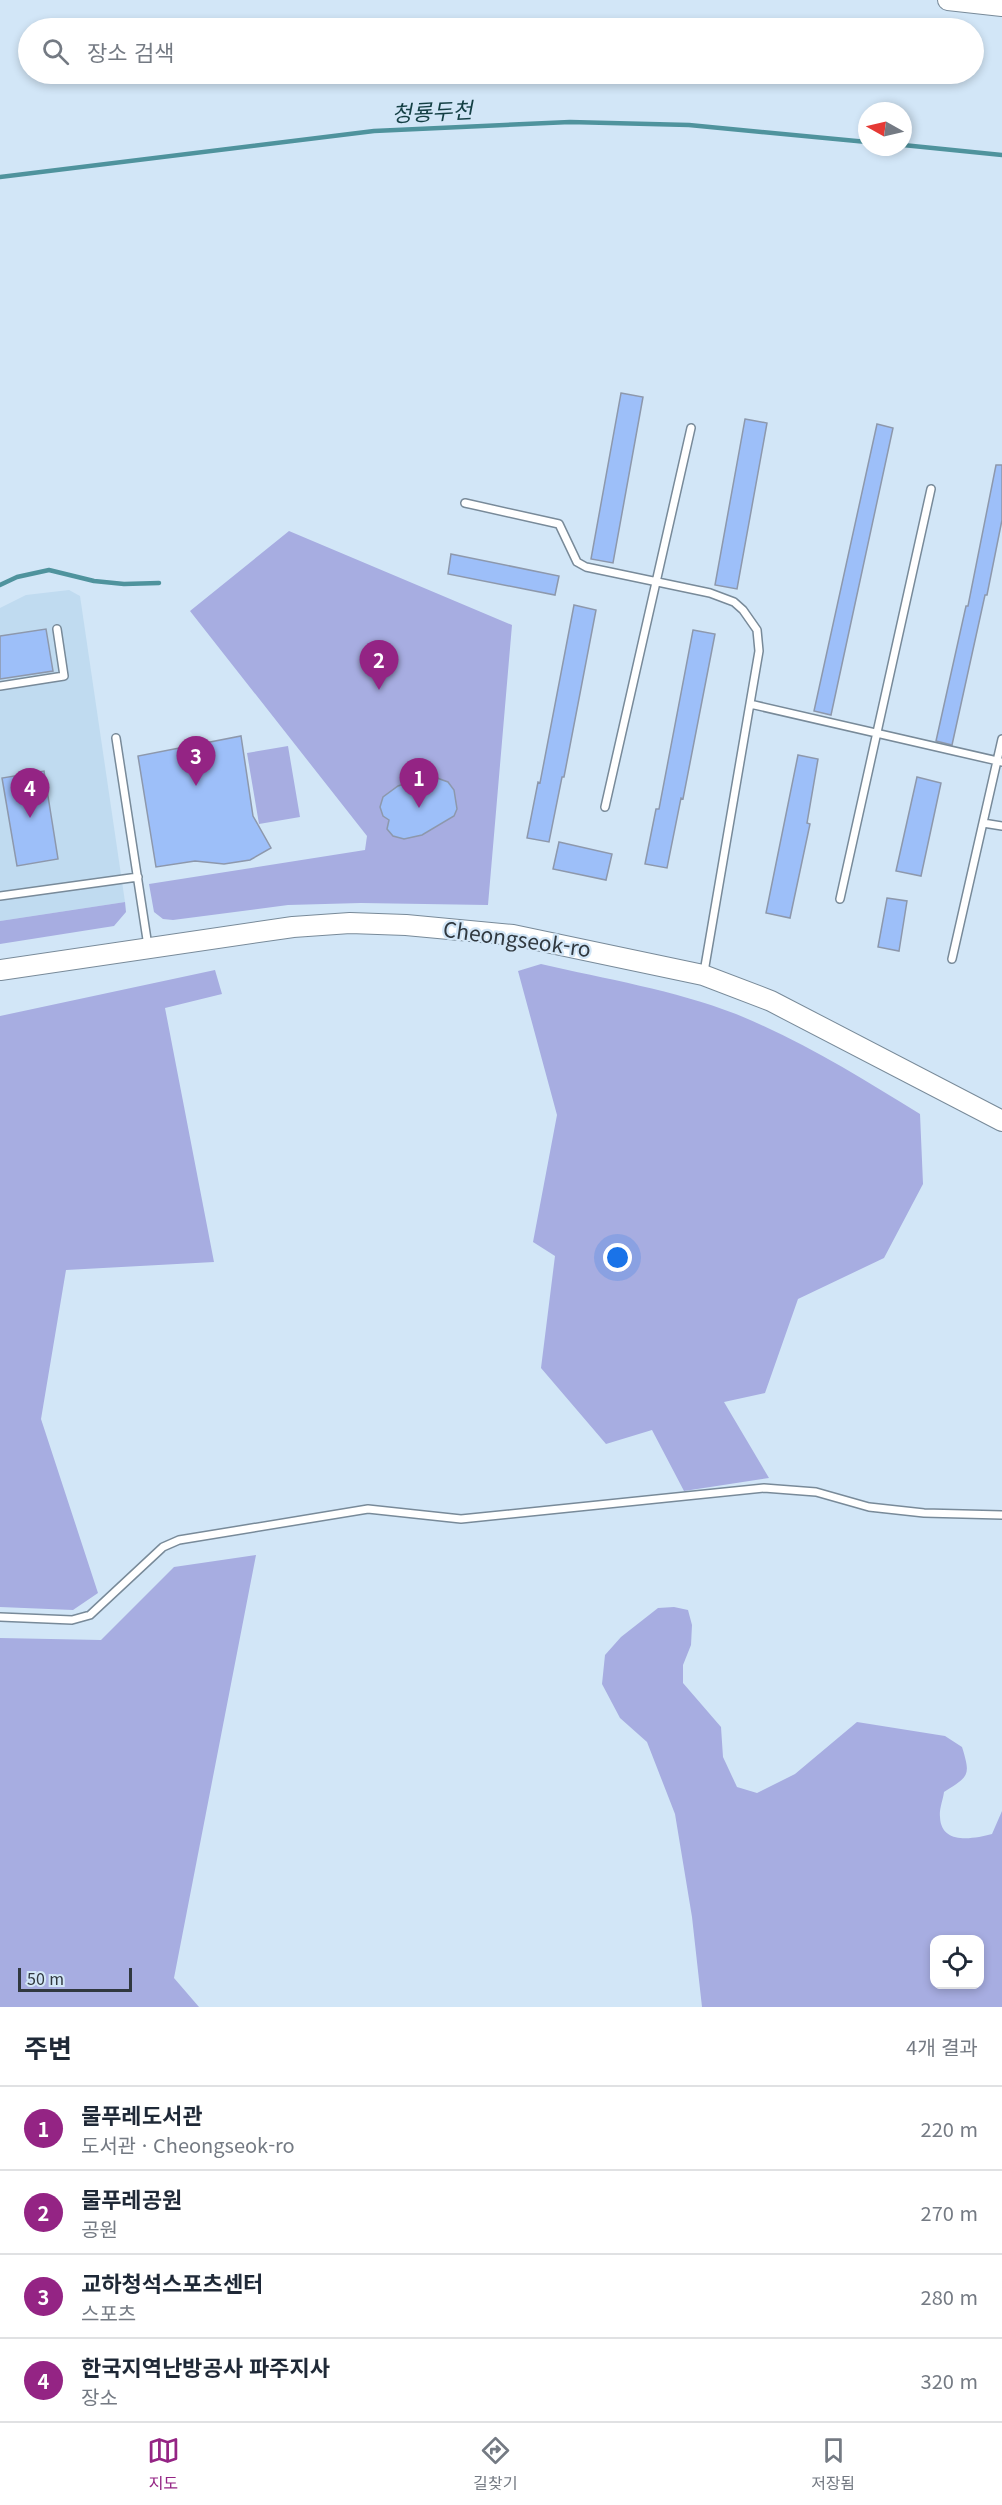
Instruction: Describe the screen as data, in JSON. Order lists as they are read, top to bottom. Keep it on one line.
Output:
{"streets":{"main road":["Cheongseok-ro"]},"water":["청룡두천"],"scale_bar":"50 m","north":"left","page":{"search":"장소 검색","pins":["2","3","1","4"],"scale":"50 m","heading":["주변","4개 결과"],"list":[{"mark":"1","name":"물푸레도서관","note":"도서관 · Cheongseok-ro","value":"220 m"},{"mark":"2","name":"물푸레공원","note":"공원","value":"270 m"},{"mark":"3","name":"교하청석스포츠센터","note":"스포츠","value":"280 m"},{"mark":"4","name":"한국지역난방공사 파주지사","note":"장소","value":"320 m"}],"nav":["지도","길찾기","저장됨"]}}
